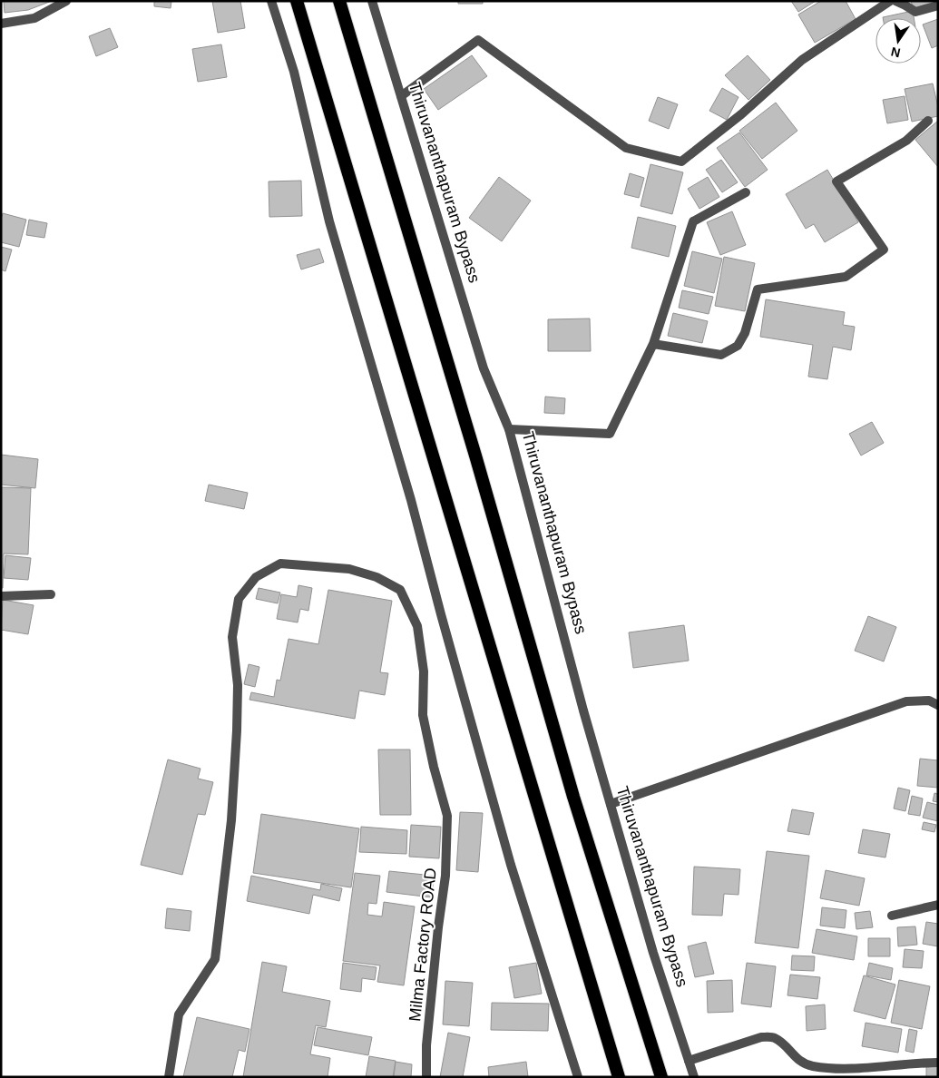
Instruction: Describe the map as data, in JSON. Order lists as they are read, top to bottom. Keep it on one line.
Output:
{"streets":{"street":["Thiruvananthapuram Bypass","Milma Factory ROAD"]},"north":"bottom"}
